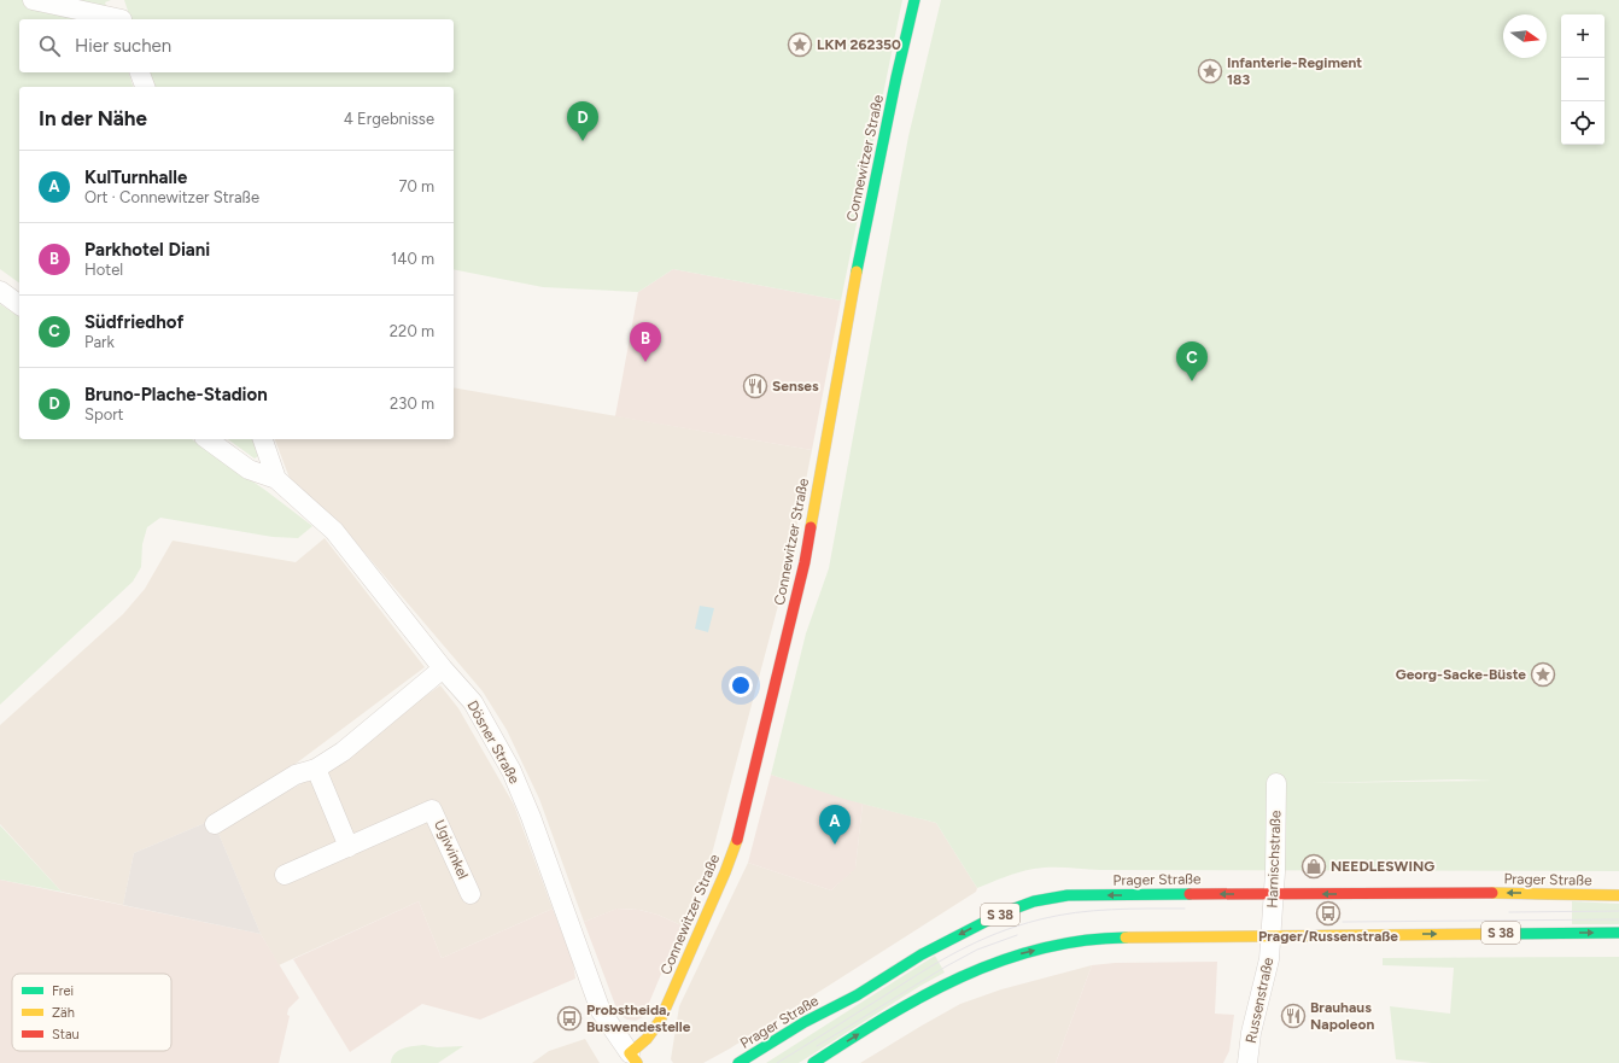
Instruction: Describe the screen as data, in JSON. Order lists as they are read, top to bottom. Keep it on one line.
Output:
{"streets":{"main road":["Connewitzer Straße","Prager Straße","S 38"],"street":["Dösner Straße","Ugiwinkel","Harnischstraße","Russenstraße"]},"crossings":[["Connewitzer Straße","Dösner Straße"],["Harnischstraße","Prager Straße"],["Harnischstraße","S 38"],["Harnischstraße","Russenstraße"],["S 38","Russenstraße"]],"places":{"place":["LKM 262350","Infanterie-Regiment 183","Georg-Sacke-Büste"],"restaurant":["Senses","Brauhaus Napoleon"],"shop":["NEEDLESWING"],"bus stop":["Prager/Russenstraße","Probstheida, Buswendestelle"]},"legend":["Frei","Zäh","Stau"],"north":"right","page":{"map_buttons":["+","−"],"search":"Hier suchen","heading":["In der Nähe","4 Ergebnisse"],"pins":["D","B","C","A"],"list":[{"mark":"A","name":"KulTurnhalle","note":"Ort · Connewitzer Straße","value":"70 m"},{"mark":"B","name":"Parkhotel Diani","note":"Hotel","value":"140 m"},{"mark":"C","name":"Südfriedhof","note":"Park","value":"220 m"},{"mark":"D","name":"Bruno-Plache-Stadion","note":"Sport","value":"230 m"}]}}
